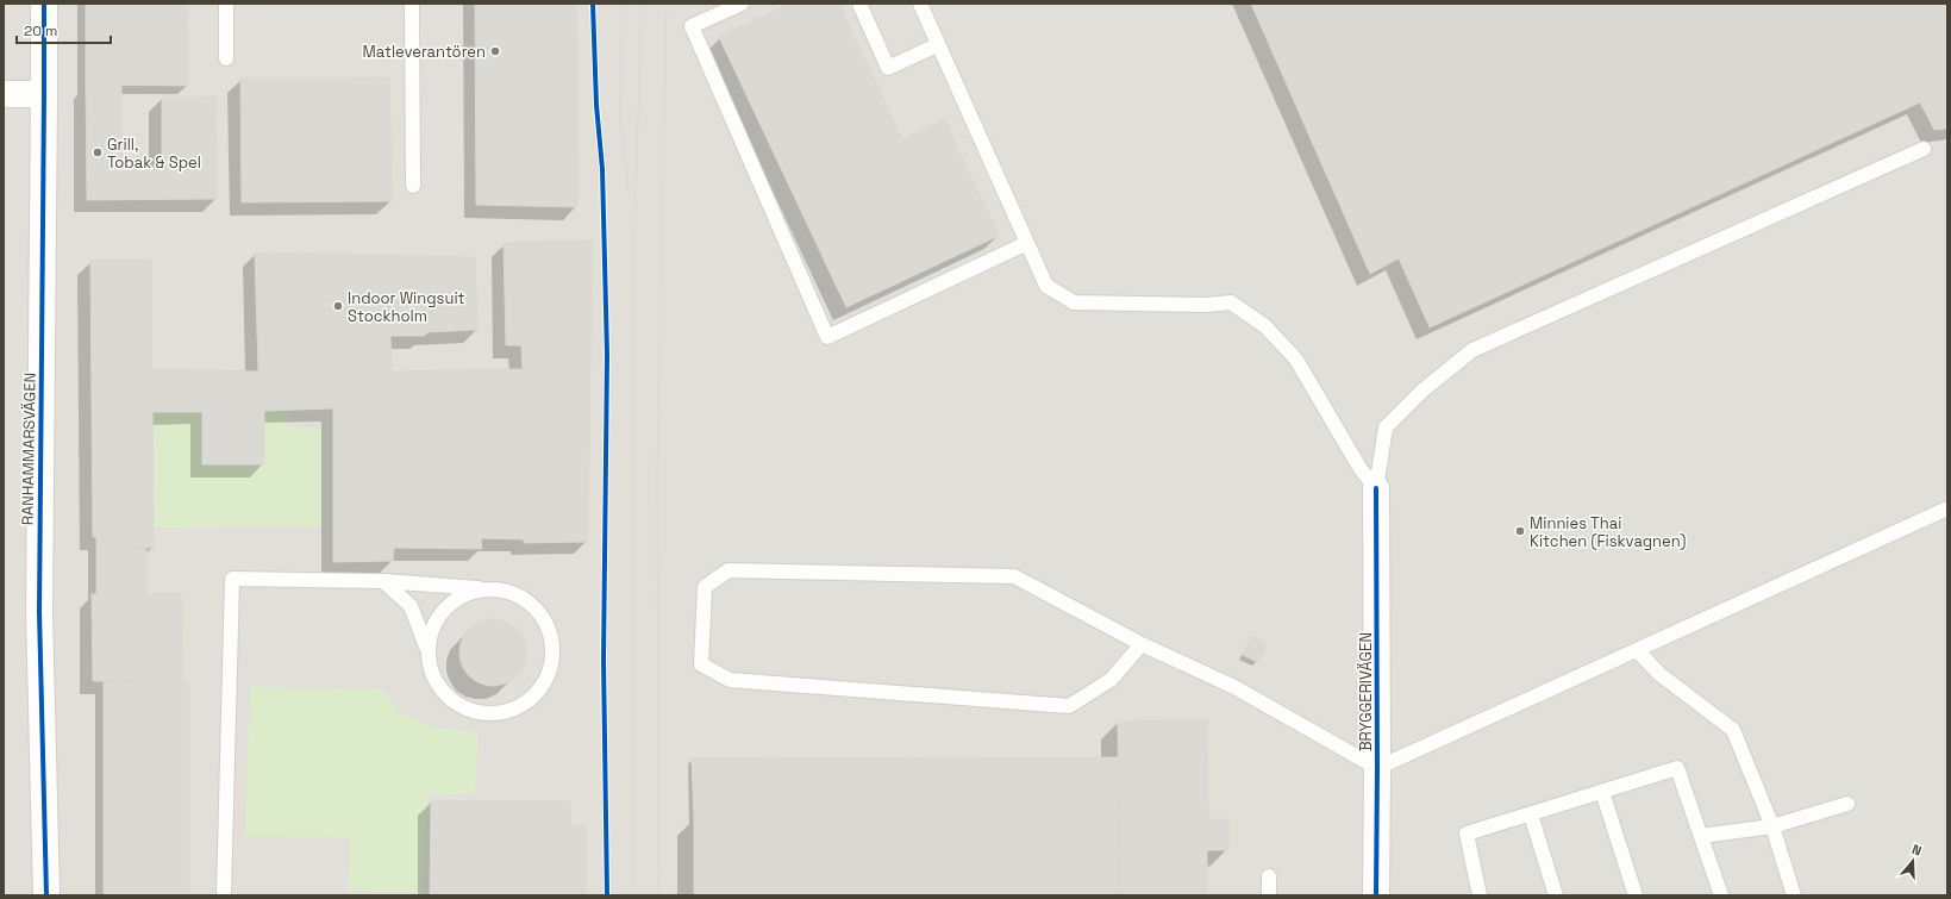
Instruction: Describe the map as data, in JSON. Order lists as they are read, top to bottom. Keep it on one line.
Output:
{"streets":{"street":["RANHAMMARSVÄGEN","BRYGGERIVÄGEN"]},"places":["Matleverantören","Grill, Tobak & Spel","Indoor Wingsuit Stockholm","Minnies Thai Kitchen (Fiskvagnen)"],"scale_bar":"20 m","north":"top"}
